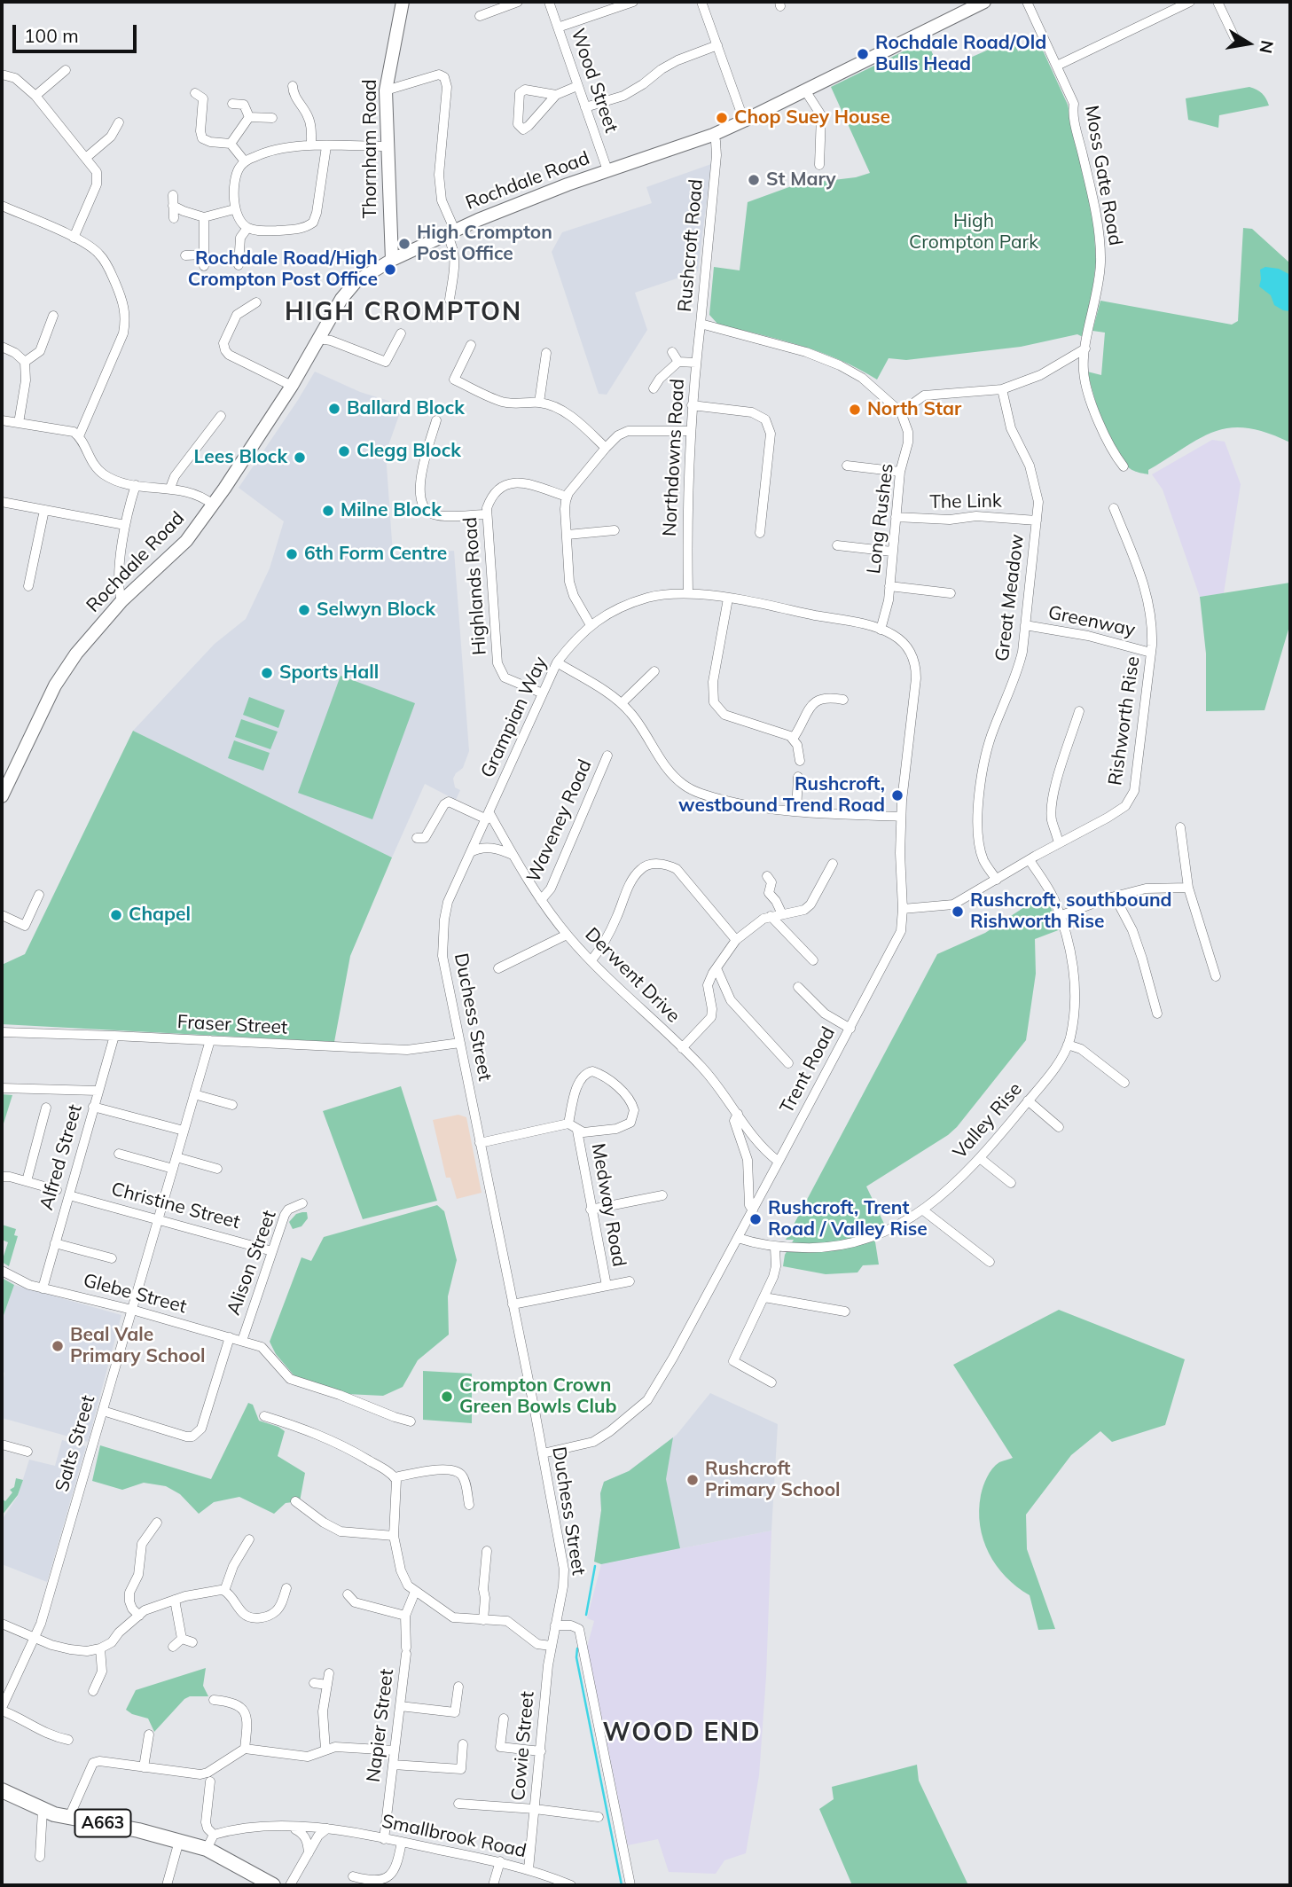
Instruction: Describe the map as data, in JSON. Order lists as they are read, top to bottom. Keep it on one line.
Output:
{"streets":{"main road":["Thornham Road","Rochdale Road","A663"],"street":["Wood Street","Moss Gate Road","Rushcroft Road","Northdowns Road","The Link","Long Rushes","Highlands Road","Great Meadow","Greenway","Grampian Way","Rishworth Rise","Waveney Road","Derwent Drive","Duchess Street","Fraser Street","Trent Road","Valley Rise","Alfred Street","Medway Road","Christine Street","Alison Street","Glebe Street","Salts Street","Napier Street","Cowie Street","Smallbrook Road"]},"crossings":[["Wood Street","Rochdale Road"],["Thornham Road","Rochdale Road"],["Rochdale Road","Rushcroft Road"],["Rushcroft Road","Northdowns Road"],["Rushcroft Road","Long Rushes"],["Northdowns Road","Grampian Way"],["The Link","Long Rushes"],["The Link","Great Meadow"],["Long Rushes","Grampian Way"],["Long Rushes","Trent Road"],["Highlands Road","Grampian Way"],["Great Meadow","Greenway"],["Great Meadow","Rishworth Rise"],["Greenway","Rishworth Rise"],["Grampian Way","Derwent Drive"],["Grampian Way","Duchess Street"],["Grampian Way","Trent Road"],["Rishworth Rise","Trent Road"],["Rishworth Rise","Valley Rise"],["Waveney Road","Derwent Drive"],["Derwent Drive","Trent Road"],["Duchess Street","Fraser Street"],["Duchess Street","Trent Road"],["Duchess Street","Cowie Street"],["Fraser Street","Alfred Street"],["Fraser Street","Salts Street"],["Trent Road","Valley Rise"],["Alfred Street","Christine Street"],["Alfred Street","Glebe Street"],["Christine Street","Alison Street"],["Christine Street","Salts Street"],["Alison Street","Glebe Street"],["Glebe Street","Salts Street"],["Napier Street","Smallbrook Road"],["Cowie Street","Smallbrook Road"]],"districts":["HIGH CROMPTON","WOOD END"],"parks":["High Crompton Park"],"places":["Rochdale Road/Old Bulls Head","Chop Suey House","St Mary","High Crompton Post Office","Rochdale Road/High Crompton Post Office","Ballard Block","North Star","Clegg Block","Lees Block","Milne Block","6th Form Centre","Selwyn Block","Sports Hall","Rushcroft, westbound Trend Road","Rushcroft, southbound Rishworth Rise","Chapel","Rushcroft, Trent Road / Valley Rise","Beal Vale Primary School","Crompton Crown Green Bowls Club","Rushcroft Primary School"],"scale_bar":"100 m","north":"right"}
